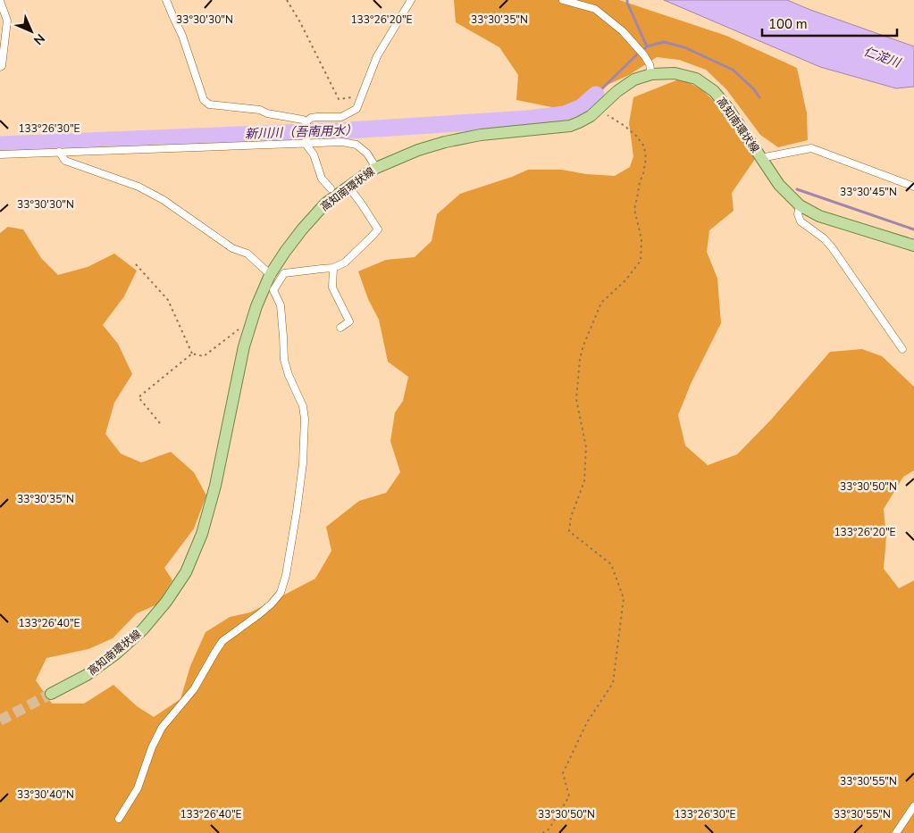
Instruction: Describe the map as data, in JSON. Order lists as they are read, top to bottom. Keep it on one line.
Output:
{"streets":{"main road":["高知南環状線"]},"water":["仁淀川","新川川（吾南用水）"],"scale_bar":"100 m","north":"bottom right","coordinates":["33°30'30\"N","133°26'20\"E","33°30'35\"N","133°26'30\"E","33°30'45\"N","33°30'50\"N","133°26'40\"E","33°30'55\"N","33°30'40\"N"]}
